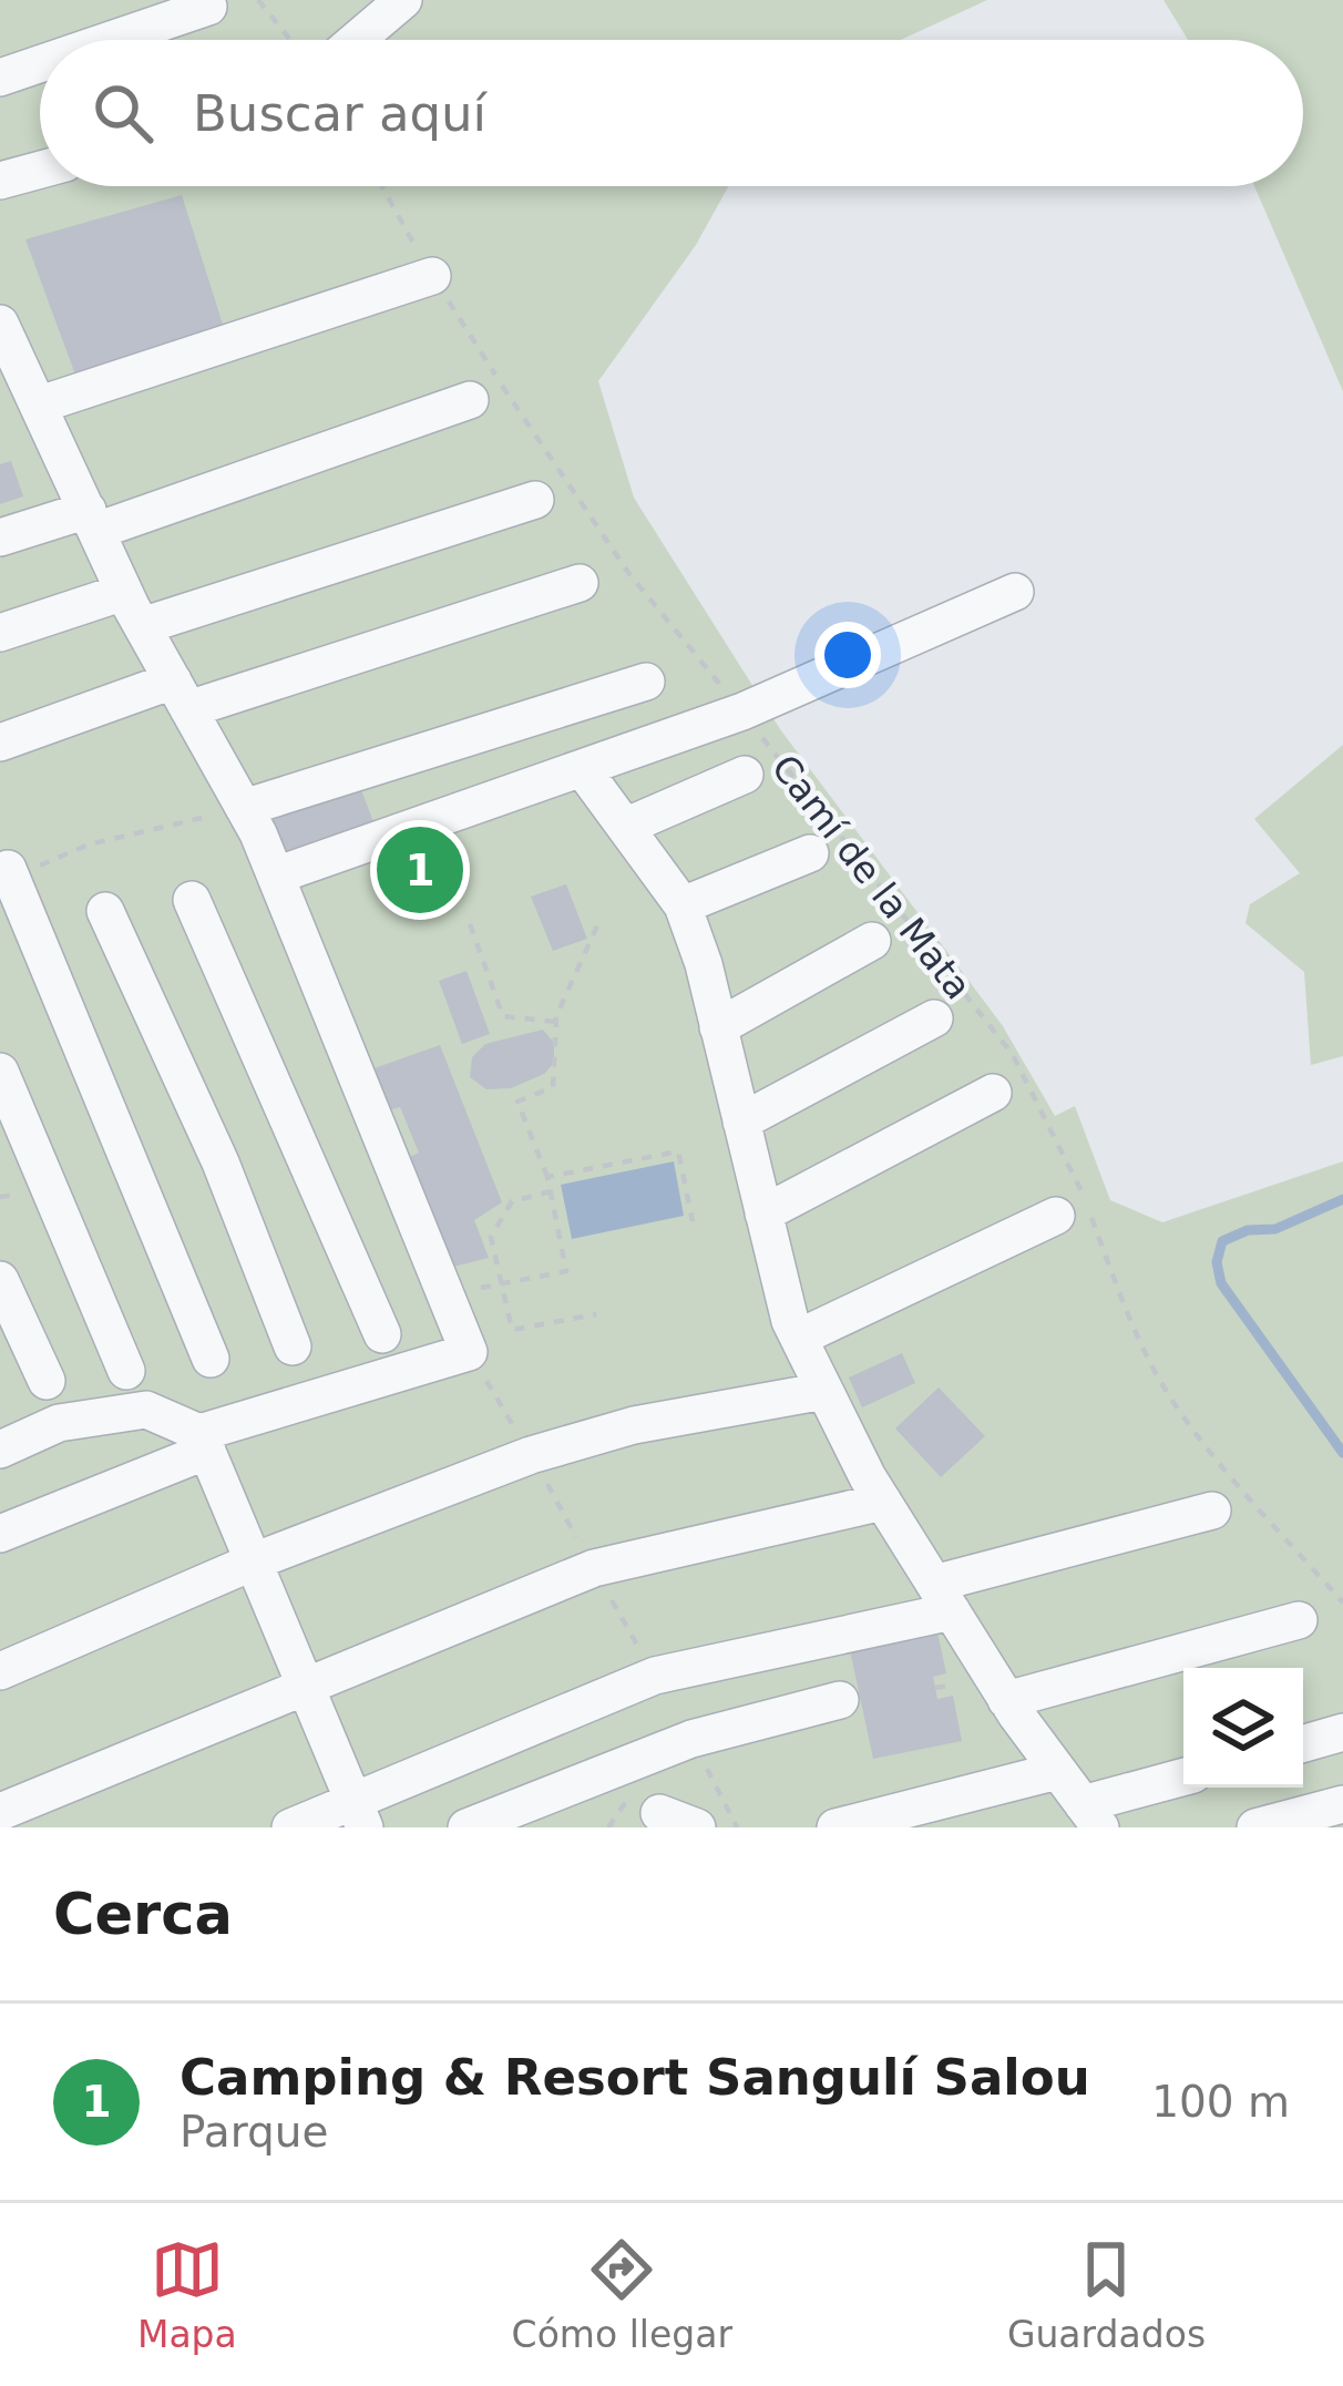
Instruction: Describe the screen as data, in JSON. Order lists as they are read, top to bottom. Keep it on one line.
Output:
{"streets":{"path":["Camí de la Mata"]},"page":{"search":"Buscar aquí","pins":"1","heading":"Cerca","list":[{"mark":"1","name":"Camping & Resort Sangulí Salou","note":"Parque","value":"100 m"}],"nav":["Mapa","Cómo llegar","Guardados"]}}
